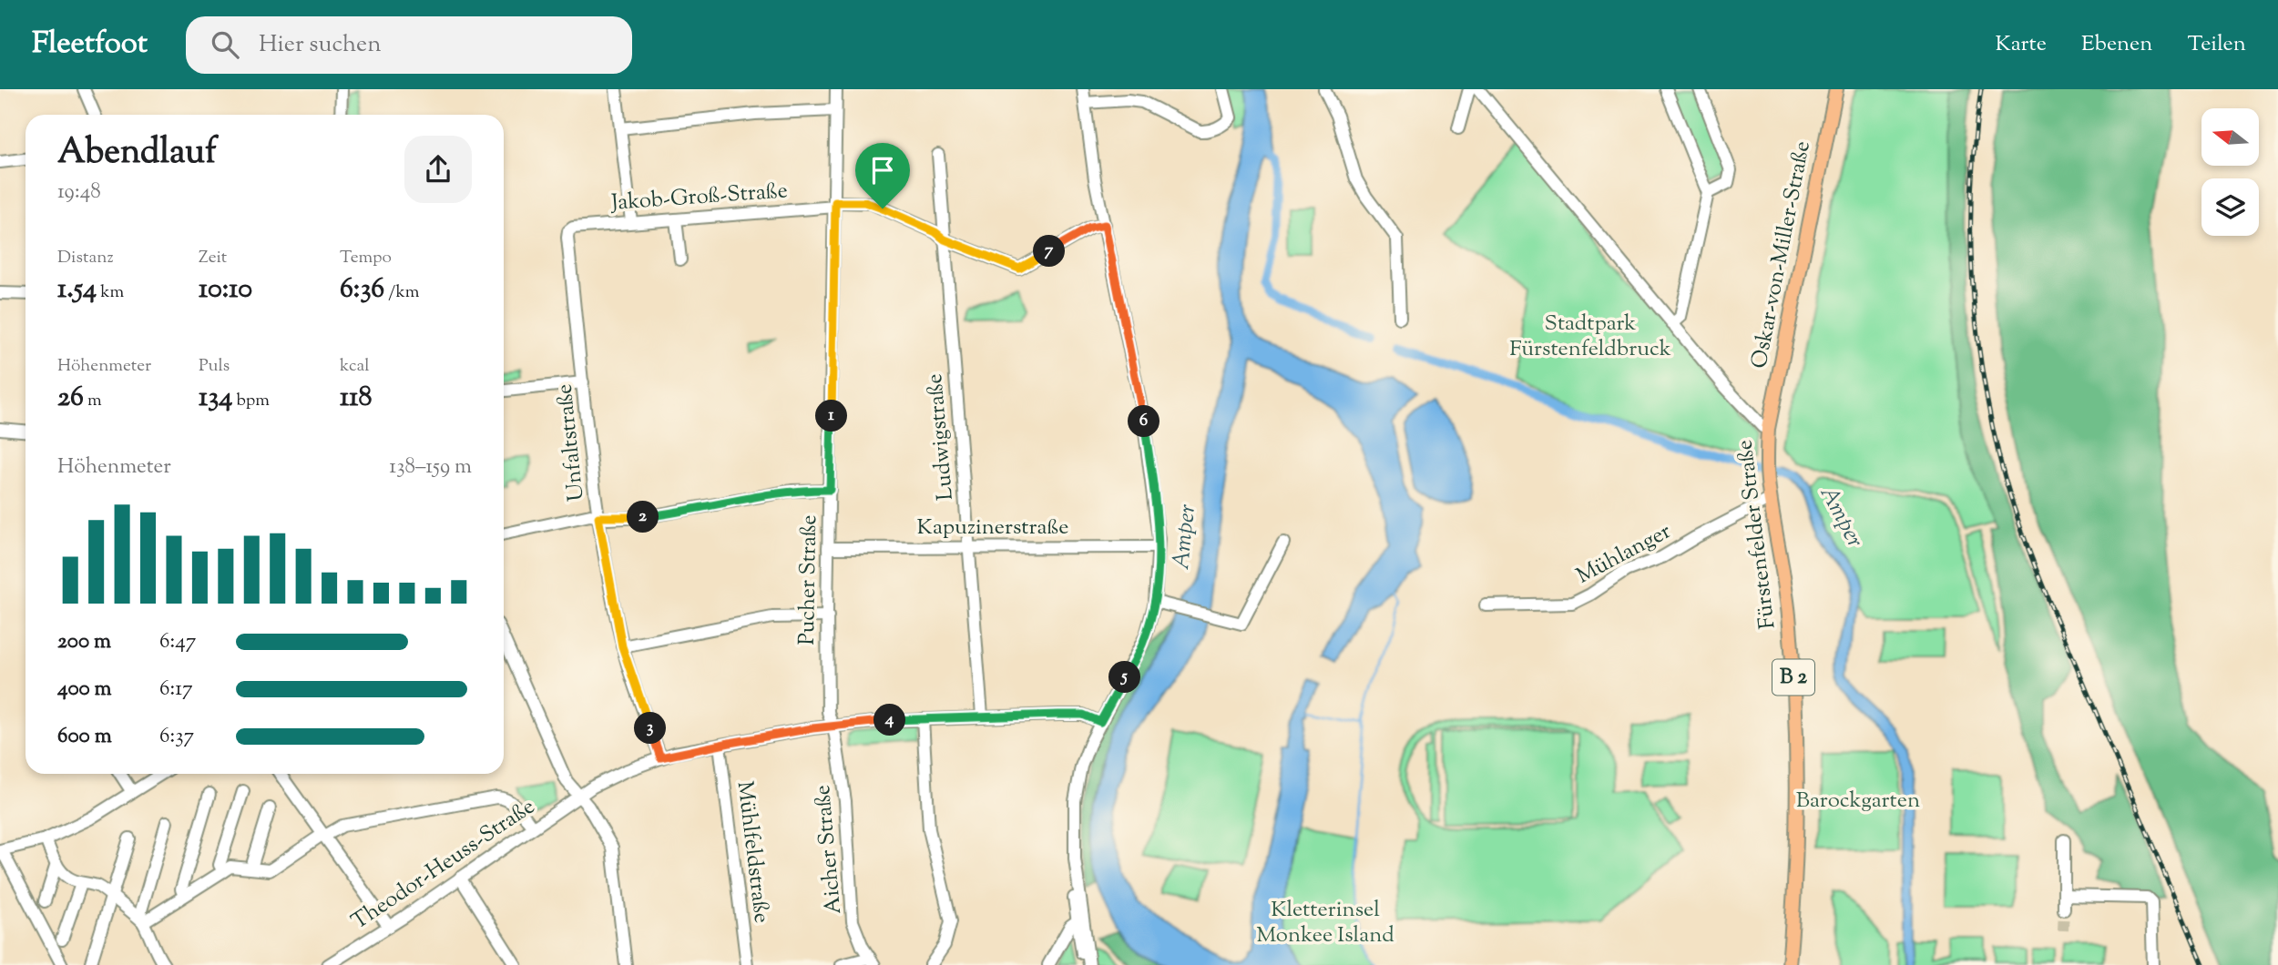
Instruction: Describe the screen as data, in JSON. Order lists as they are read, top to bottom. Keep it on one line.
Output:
{"streets":{"main road":["Oskar-von-Miller-Straße","Fürstenfelder Straße","B 2"],"street":["Jakob-Groß-Straße","Ludwigstraße","Unfaltstraße","Kapuzinerstraße","Mühlanger","Pucher Straße","Aicher Straße","Mühlfeldstraße","Theodor-Heuss-Straße"]},"crossings":[["Jakob-Groß-Straße","Ludwigstraße"],["Jakob-Groß-Straße","Unfaltstraße"],["Jakob-Groß-Straße","Pucher Straße"],["Oskar-von-Miller-Straße","Fürstenfelder Straße"],["Ludwigstraße","Kapuzinerstraße"],["Ludwigstraße","Theodor-Heuss-Straße"],["Unfaltstraße","Theodor-Heuss-Straße"],["Kapuzinerstraße","Pucher Straße"],["Fürstenfelder Straße","Mühlanger"],["Pucher Straße","Aicher Straße"],["Pucher Straße","Theodor-Heuss-Straße"],["Aicher Straße","Theodor-Heuss-Straße"],["Mühlfeldstraße","Theodor-Heuss-Straße"]],"water":["Amper"],"parks":["Stadtpark Fürstenfeldbruck","Barockgarten","Kletterinsel Monkee Island"],"north":"left","page":{"header":"Fleetfoot","search":"Hier suchen","nav":["Karte","Ebenen","Teilen"],"heading":["Abendlauf","19:48"],"stats":[["Distanz","1.54 km"],["Zeit","10:10"],["Tempo","6:36 /km"],["Höhenmeter","26 m"],["Puls","134 bpm"],["kcal","118"]],"pins":["7","1","6","2","5","4","3"],"chart":["Höhenmeter","138–159 m"],"list":[{"name":"200 m","note":"6:47"},{"name":"400 m","note":"6:17"},{"name":"600 m","note":"6:37"}]}}
